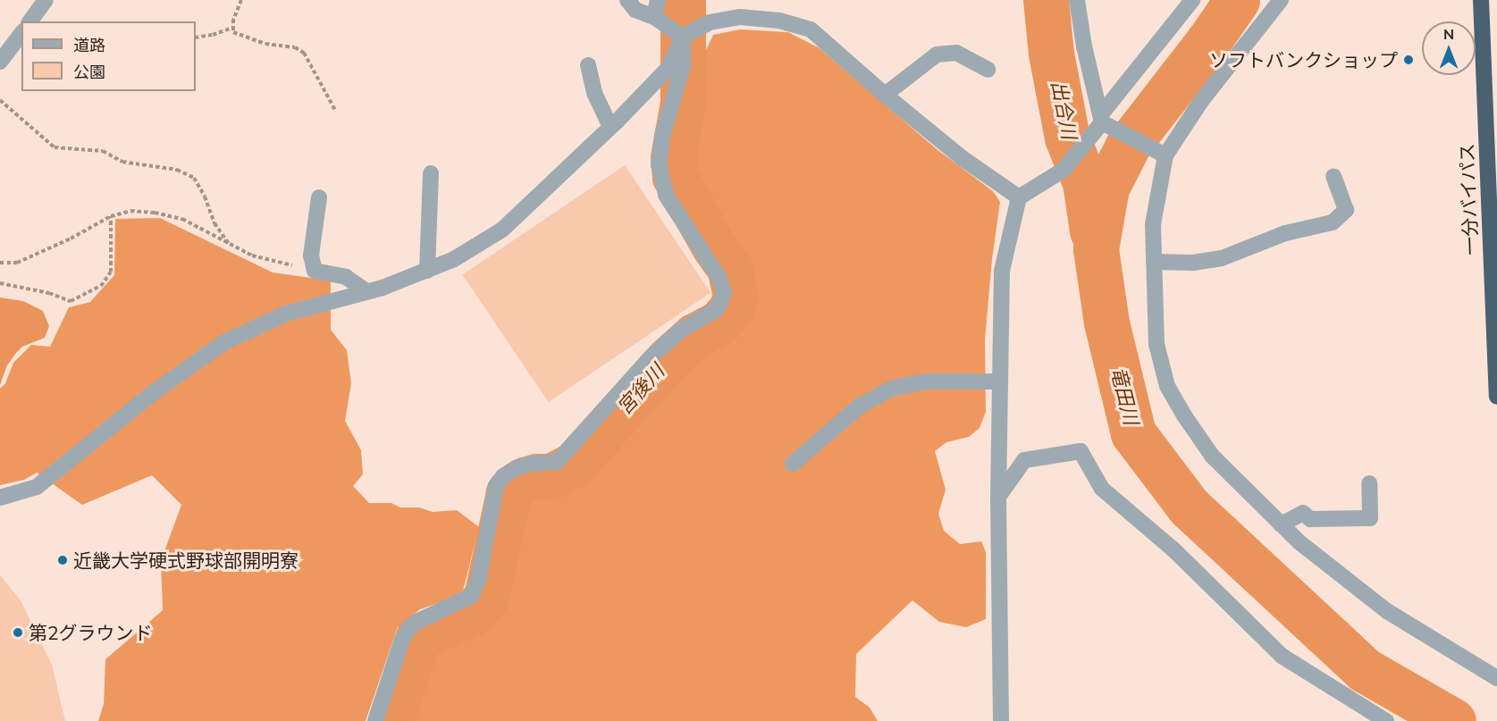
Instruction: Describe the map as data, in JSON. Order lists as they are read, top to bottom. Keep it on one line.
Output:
{"streets":{"highway":["一分バイパス"]},"water":["出合川","宮後川","竜田川"],"places":["ソフトバンクショップ","近畿大学硬式野球部開明寮","第2グラウンド"],"legend":["道路","公園"],"north":"top"}
